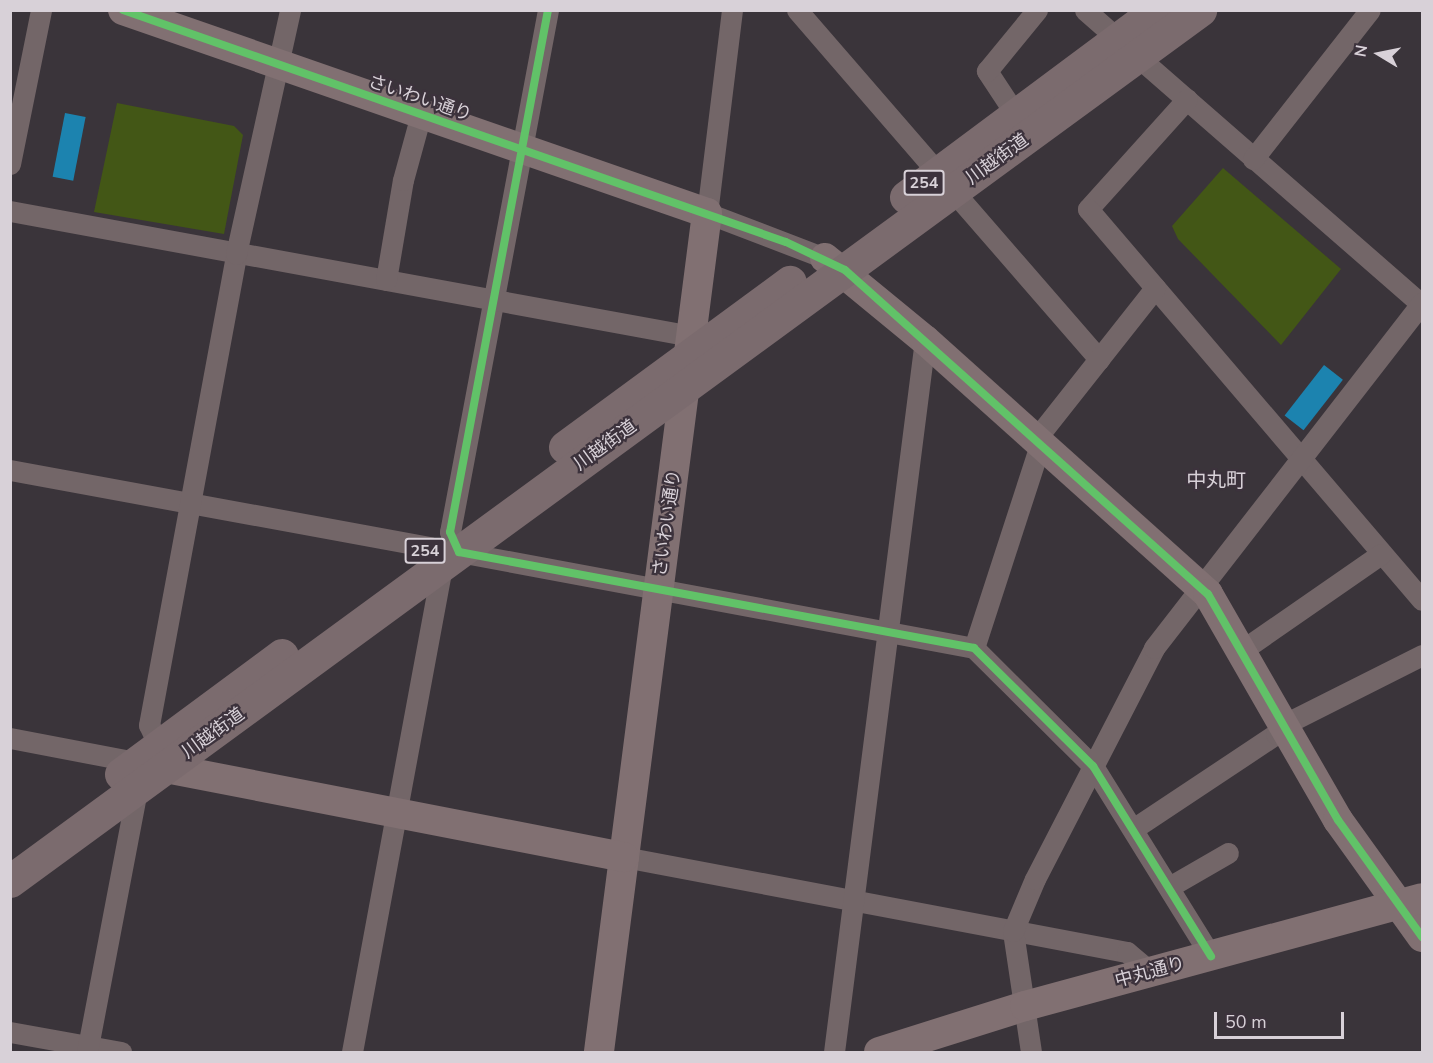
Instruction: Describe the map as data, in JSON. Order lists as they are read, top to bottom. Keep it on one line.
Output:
{"streets":{"highway":["川越街道","254"],"street":["さいわい通り","中丸通り"]},"crossings":[["さいわい通り","川越街道"]],"districts":["中丸町"],"scale_bar":"50 m","north":"left"}
